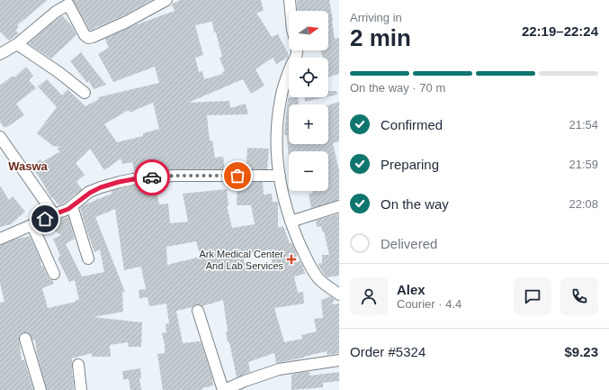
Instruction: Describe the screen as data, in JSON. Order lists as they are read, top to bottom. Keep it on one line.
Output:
{"districts":["Waswa"],"places":{"health":["Ark Medical Center And Lab Services"]},"north":"right","page":{"heading":["2 min","Arriving in","22:19–22:24"],"panel":["Alex","Courier · 4.4","Order #5324","$9.23"],"map_buttons":["+","−"],"bar":"On the way · 70 m","list":[["Confirmed","21:54"],["Preparing","21:59"],["On the way","22:08"],"Delivered"]}}
